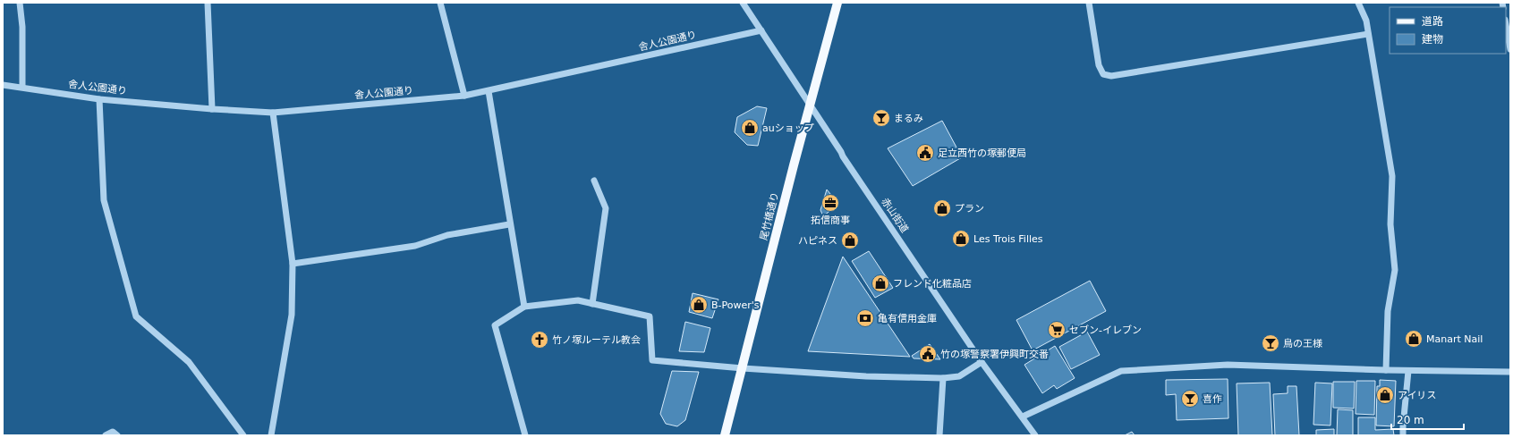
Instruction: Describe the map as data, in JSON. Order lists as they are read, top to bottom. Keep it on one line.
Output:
{"streets":{"main road":["尾竹橋通り"],"street":["舎人公園通り","赤山街道"]},"crossings":[["舎人公園通り","赤山街道"],["赤山街道","尾竹橋通り"]],"places":{"bar":["まるみ","鳥の王様","喜作"],"shop":["auショップ","プラン","Les Trois Filles","ハピネス","フレンド化粧品店","B-Power's","Manart Nail","アイリス"],"public building":["足立西竹の塚郵便局","竹の塚警察署伊興町交番"],"office":["拓信商事"],"bank":["亀有信用金庫"],"supermarket":["セブン-イレブン"],"church":["竹ノ塚ルーテル教会"]},"legend":["道路","建物"],"scale_bar":"20 m"}
